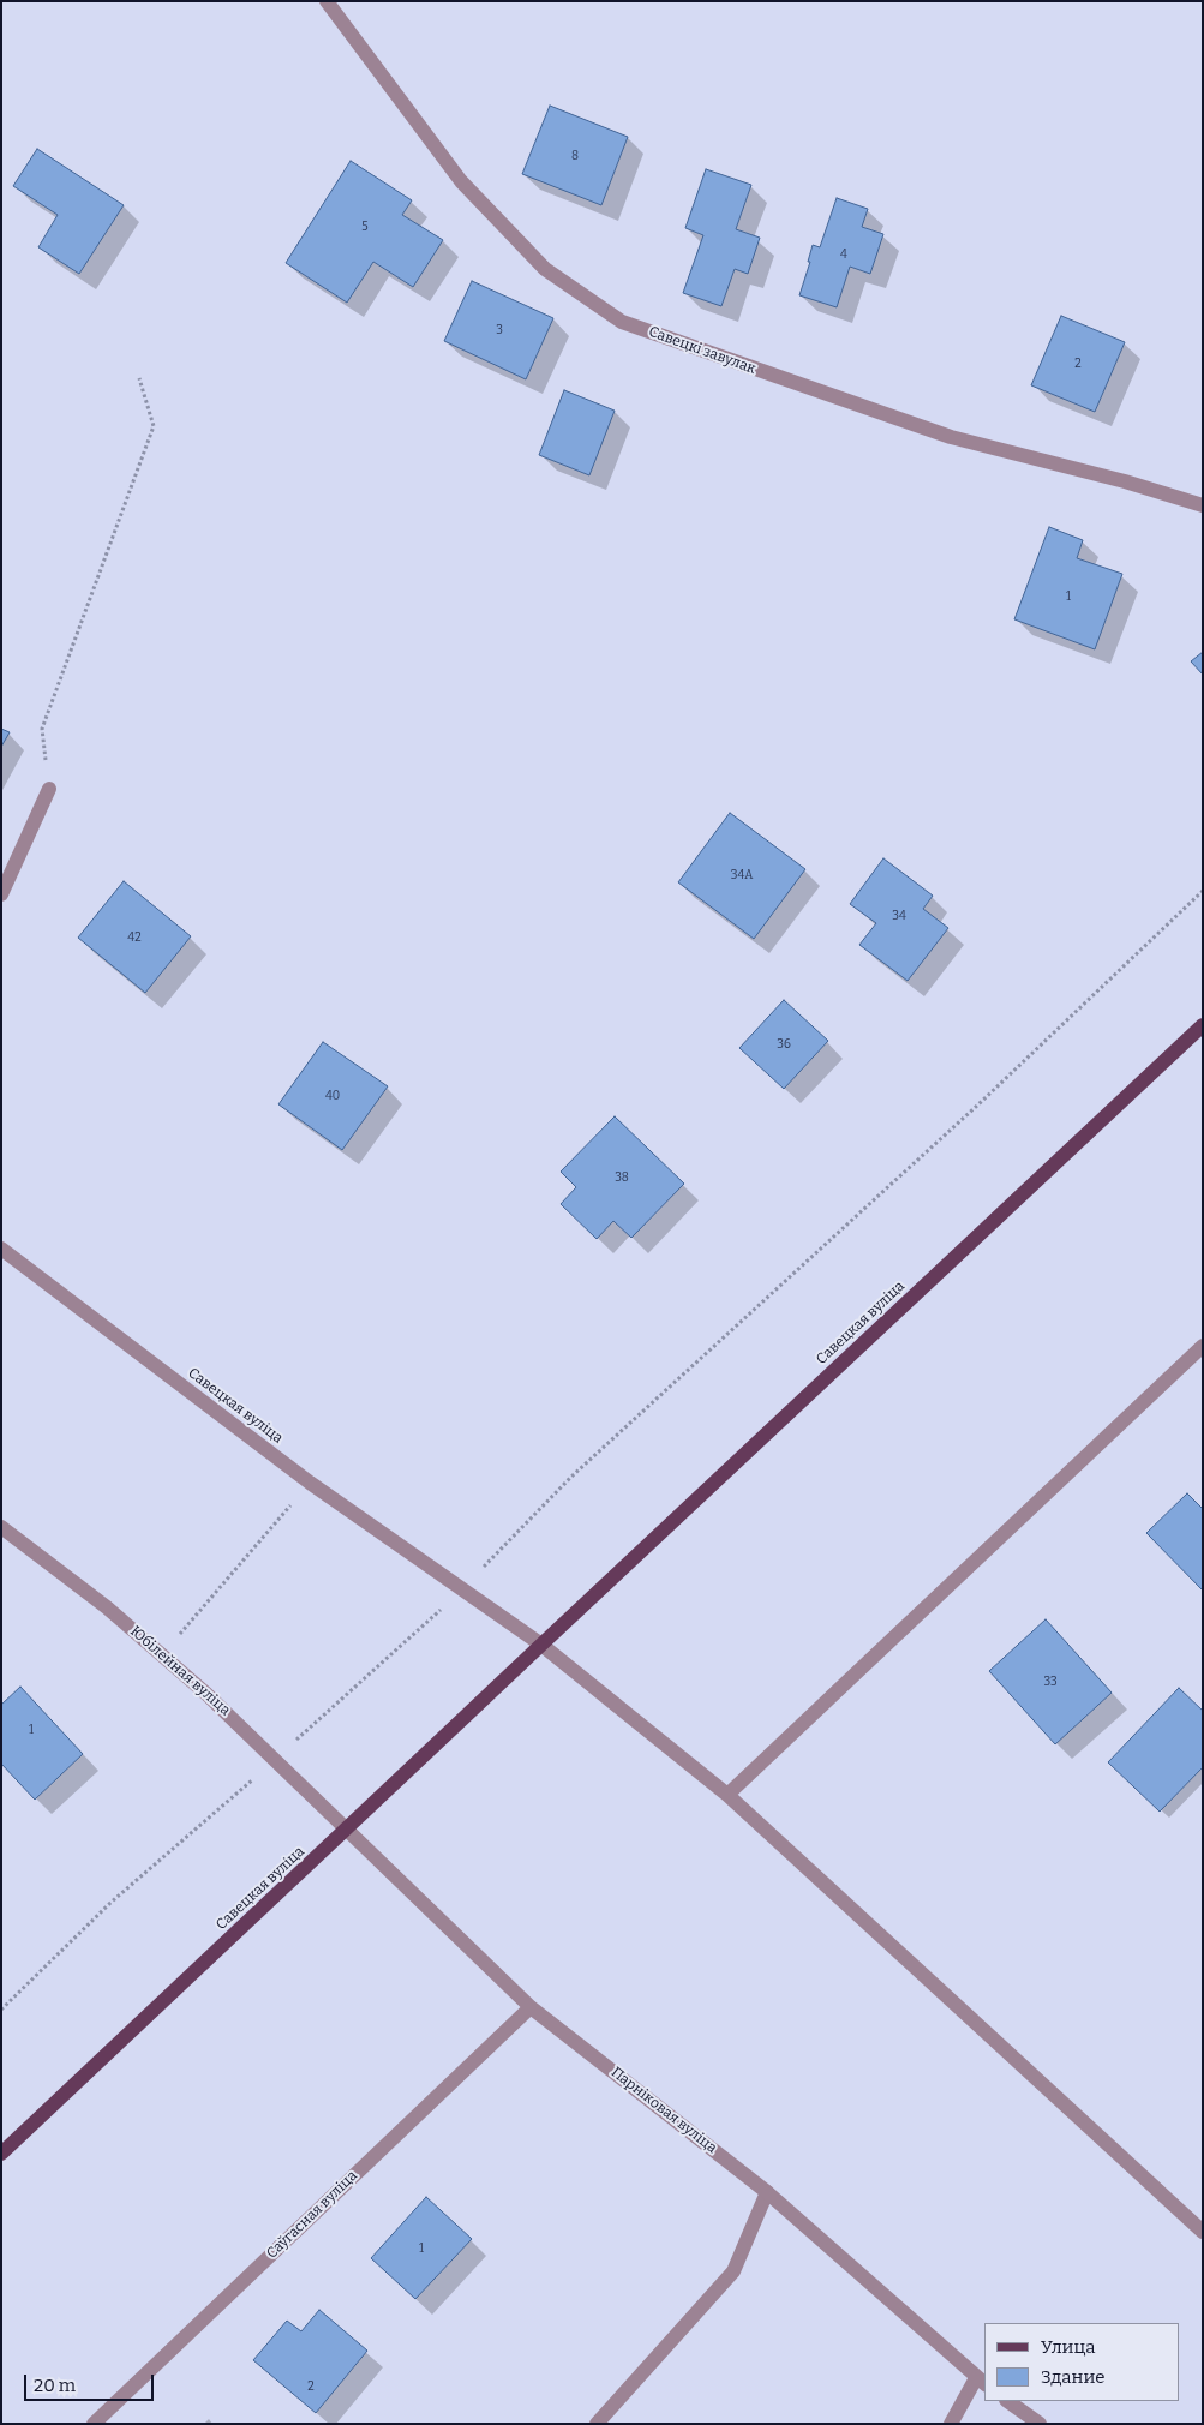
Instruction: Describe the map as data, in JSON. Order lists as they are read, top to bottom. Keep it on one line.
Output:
{"streets":{"main road":["Савецкая вуліца"],"street":["Савецкі завулак","Юбілейная вуліца","Парніковая вуліца","Саўгасная вуліца"]},"crossings":[["Савецкая вуліца","Юбілейная вуліца"],["Савецкая вуліца","Парніковая вуліца"],["Юбілейная вуліца","Парніковая вуліца"],["Парніковая вуліца","Саўгасная вуліца"]],"house_numbers":["8","5","4","3","2","1","34А","34","42","36","40","38","33","1","1","2"],"legend":["Улица","Здание"],"scale_bar":"20 m"}
